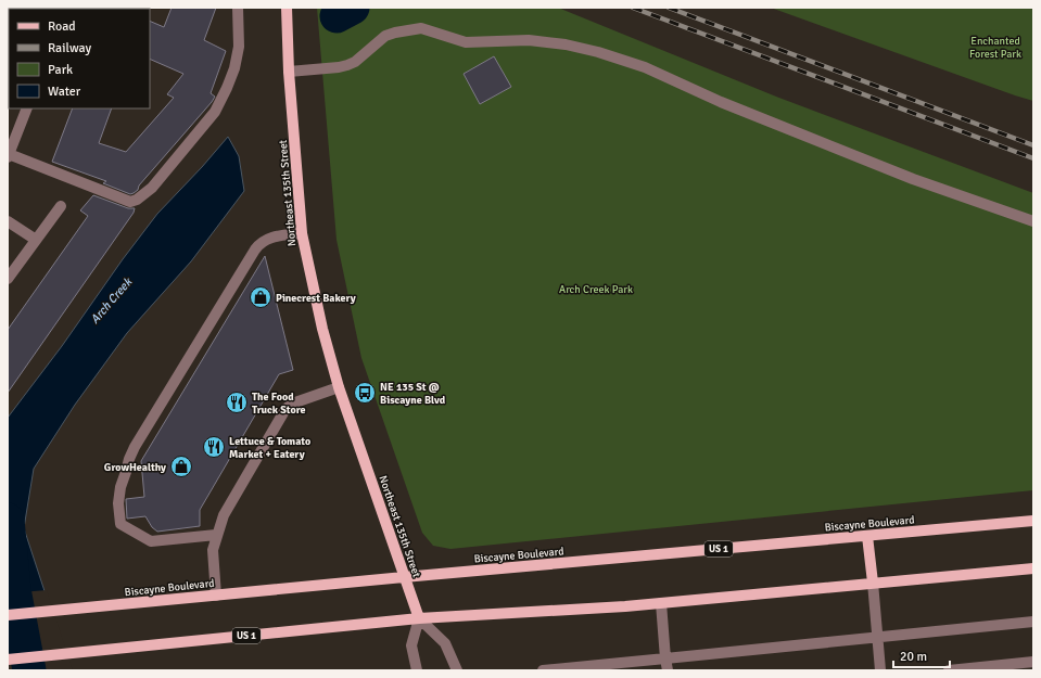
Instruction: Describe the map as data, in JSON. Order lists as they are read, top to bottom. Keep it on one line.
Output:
{"streets":{"main road":["Northeast 135th Street","Biscayne Boulevard","US 1"]},"crossings":[["Northeast 135th Street","Biscayne Boulevard"],["Northeast 135th Street","US 1"]],"water":["Arch Creek"],"parks":["Enchanted Forest Park","Arch Creek Park"],"places":{"shop":["Pinecrest Bakery","GrowHealthy"],"bus stop":["NE 135 St @ Biscayne Blvd"],"restaurant":["The Food Truck Store","Lettuce & Tomato Market + Eatery"]},"legend":["Road","Railway","Park","Water"],"scale_bar":"20 m"}
